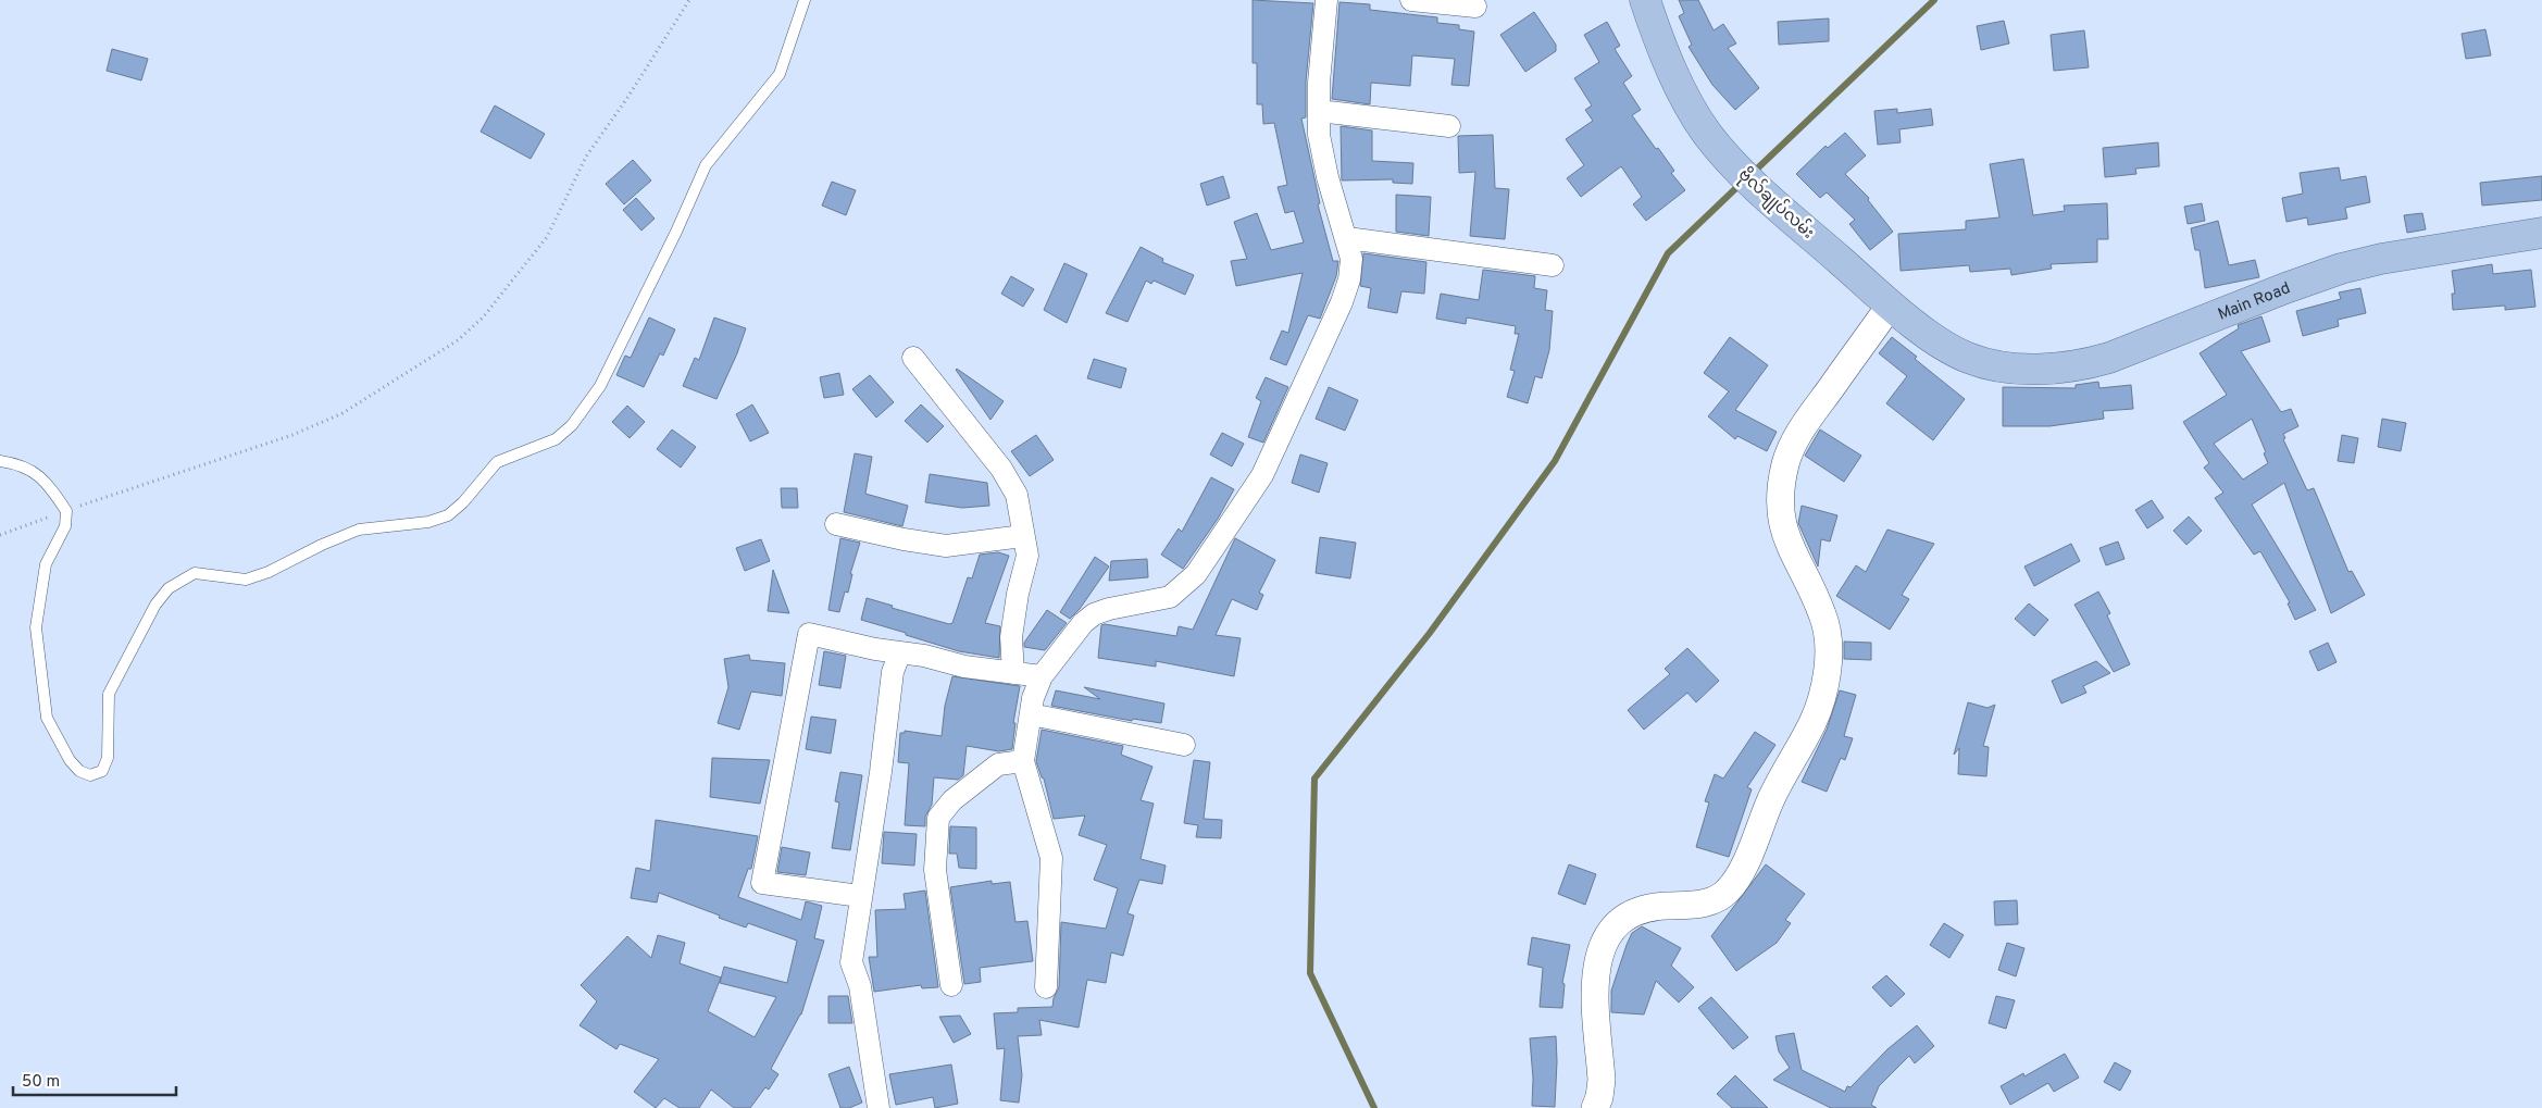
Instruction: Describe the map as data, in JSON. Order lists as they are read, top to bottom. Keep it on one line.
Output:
{"streets":{"main road":["ဗိုလ်‌ချုပ်‌လမ်း","Main Road"]},"crossings":[["ဗိုလ်‌ချုပ်‌လမ်း","Main Road"]],"scale_bar":"50 m"}
